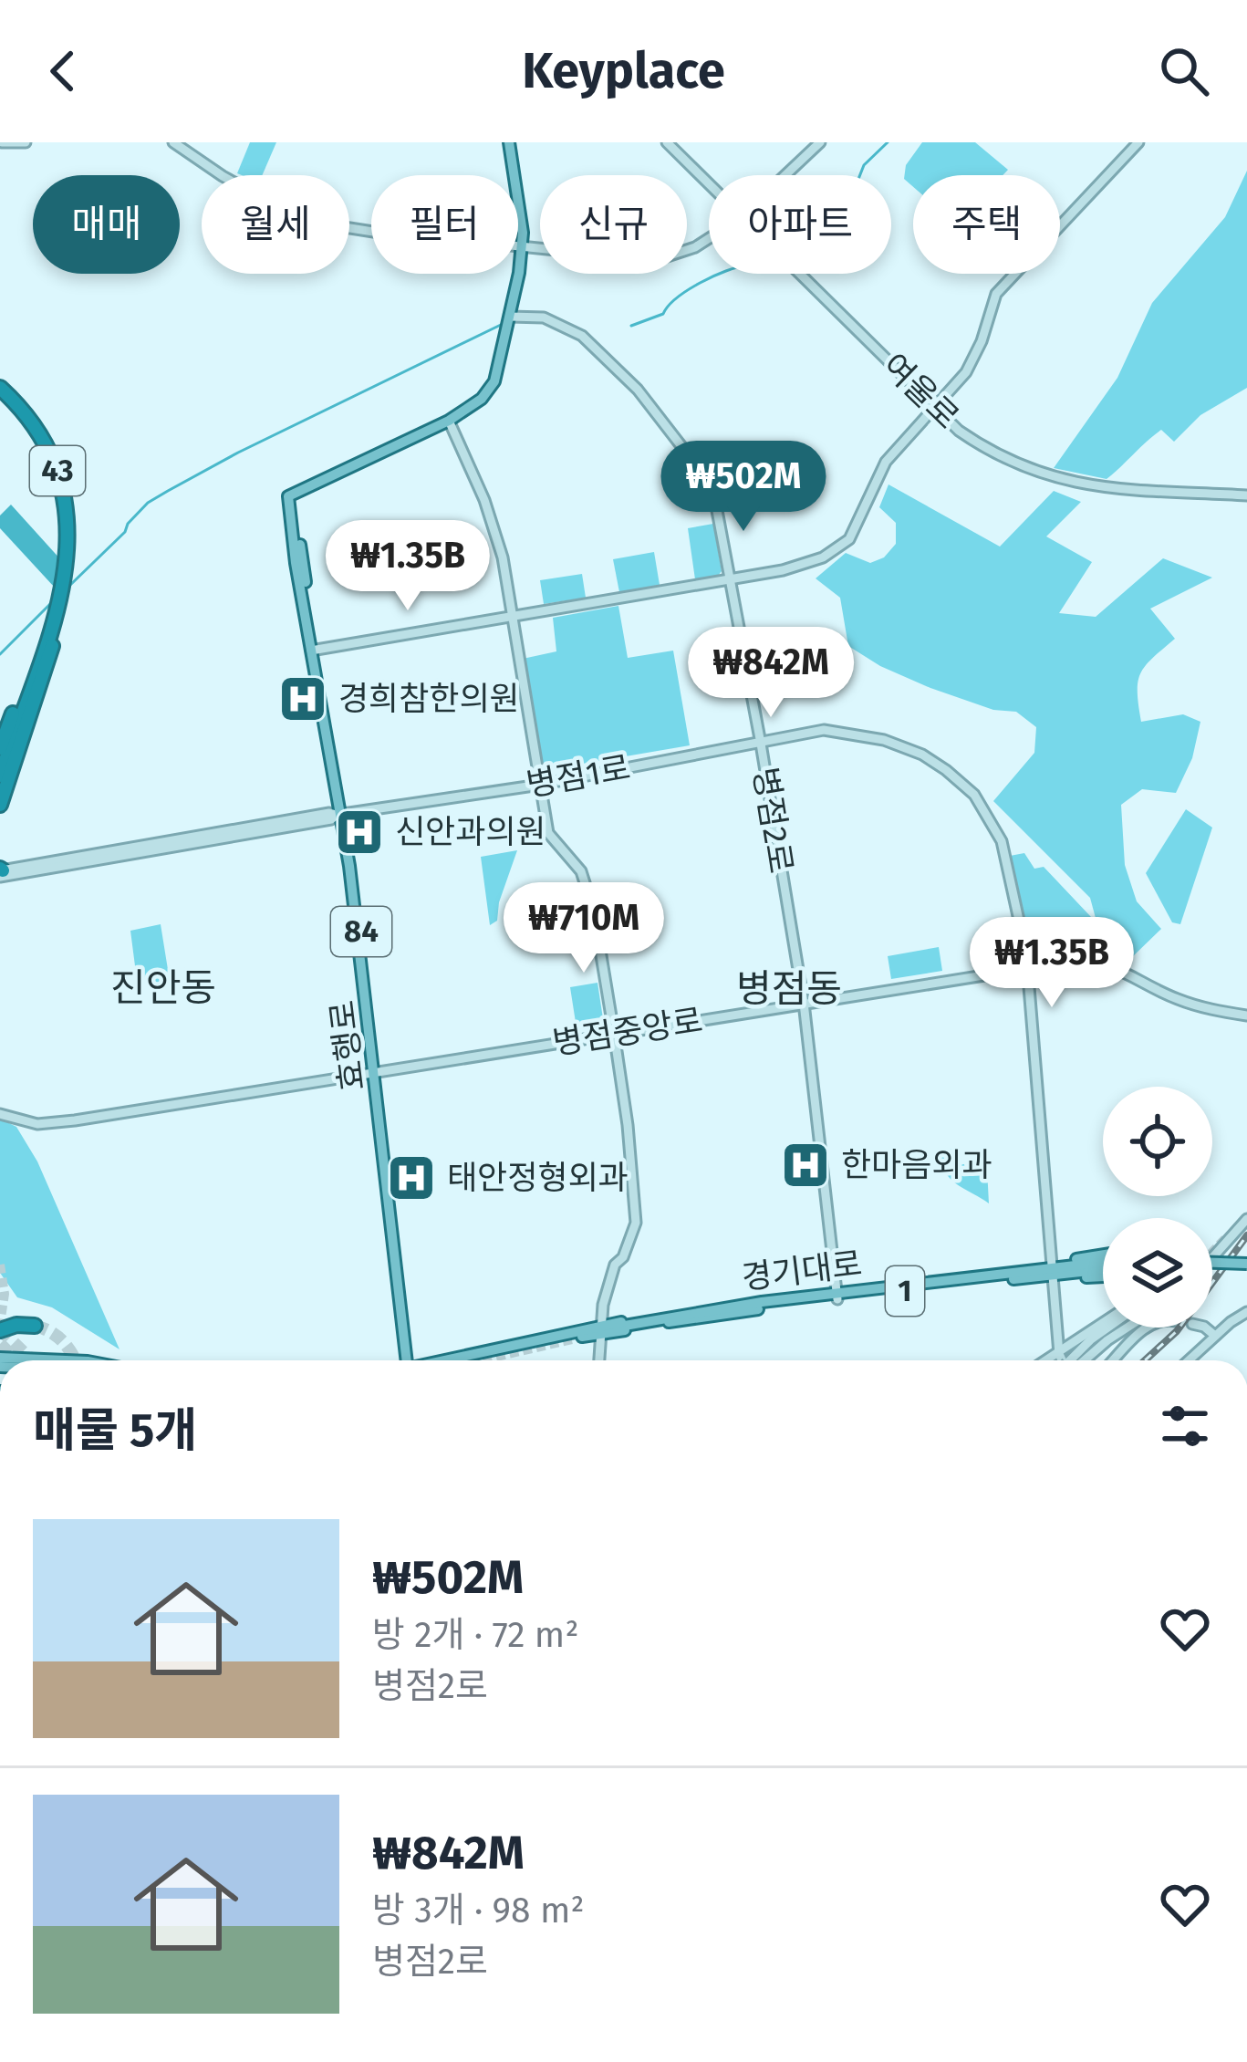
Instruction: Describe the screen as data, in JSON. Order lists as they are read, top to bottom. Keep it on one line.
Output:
{"streets":{"highway":["43"],"main road":["84","효행로","경기대로","1"],"street":["여울로","병점1로","병점2로","병점중앙로"]},"crossings":[["병점1로","병점2로"],["병점1로","병점중앙로"],["병점1로","효행로"],["병점1로","경기대로"],["병점2로","84"],["병점2로","병점중앙로"],["병점2로","효행로"],["병점2로","경기대로"],["84","효행로"],["병점중앙로","효행로"]],"districts":["진안동","병점동"],"places":{"hospital":["경희참한의원","신안과의원","한마음외과","태안정형외과"]},"page":{"header":"Keyplace","chip":["매매","월세","필터","신규","아파트","주택"],"price":["₩502M","₩1.35B","₩842M","₩710M","₩1.35B"],"heading":"매물 5개","list":[{"name":"₩502M","note":"방 2개 · 72 m² · 병점2로"},{"name":"₩842M","note":"방 3개 · 98 m² · 병점2로"}]}}
